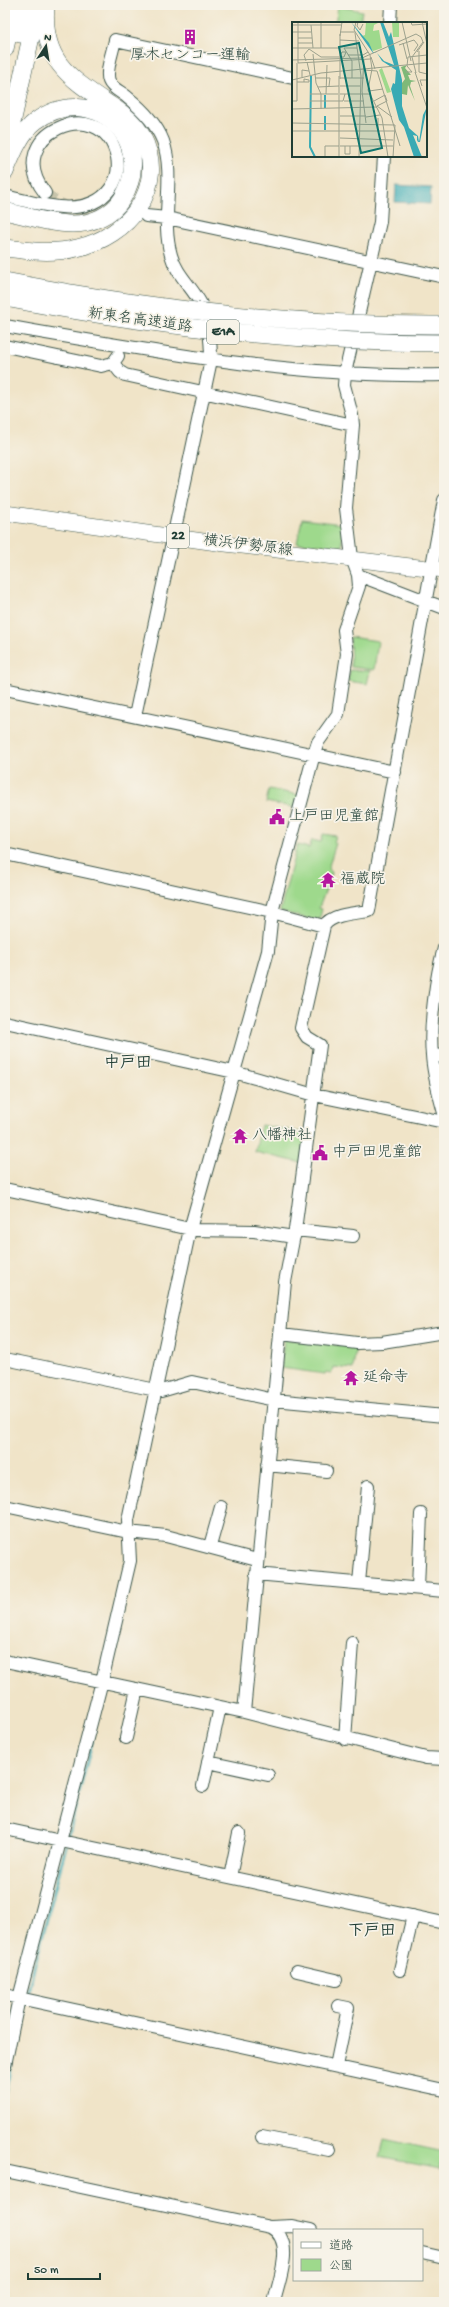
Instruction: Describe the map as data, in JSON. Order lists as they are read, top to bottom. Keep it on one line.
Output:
{"streets":{"highway":["新東名高速道路","E1A"],"main road":["22","横浜伊勢原線"]},"districts":["中戸田","下戸田"],"places":{"building":["厚木センコー運輸"],"public building":["上戸田児童館","中戸田児童館"],"temple":["福蔵院","八幡神社","延命寺"]},"legend":["道路","公園"],"scale_bar":"50 m","north":"top"}
